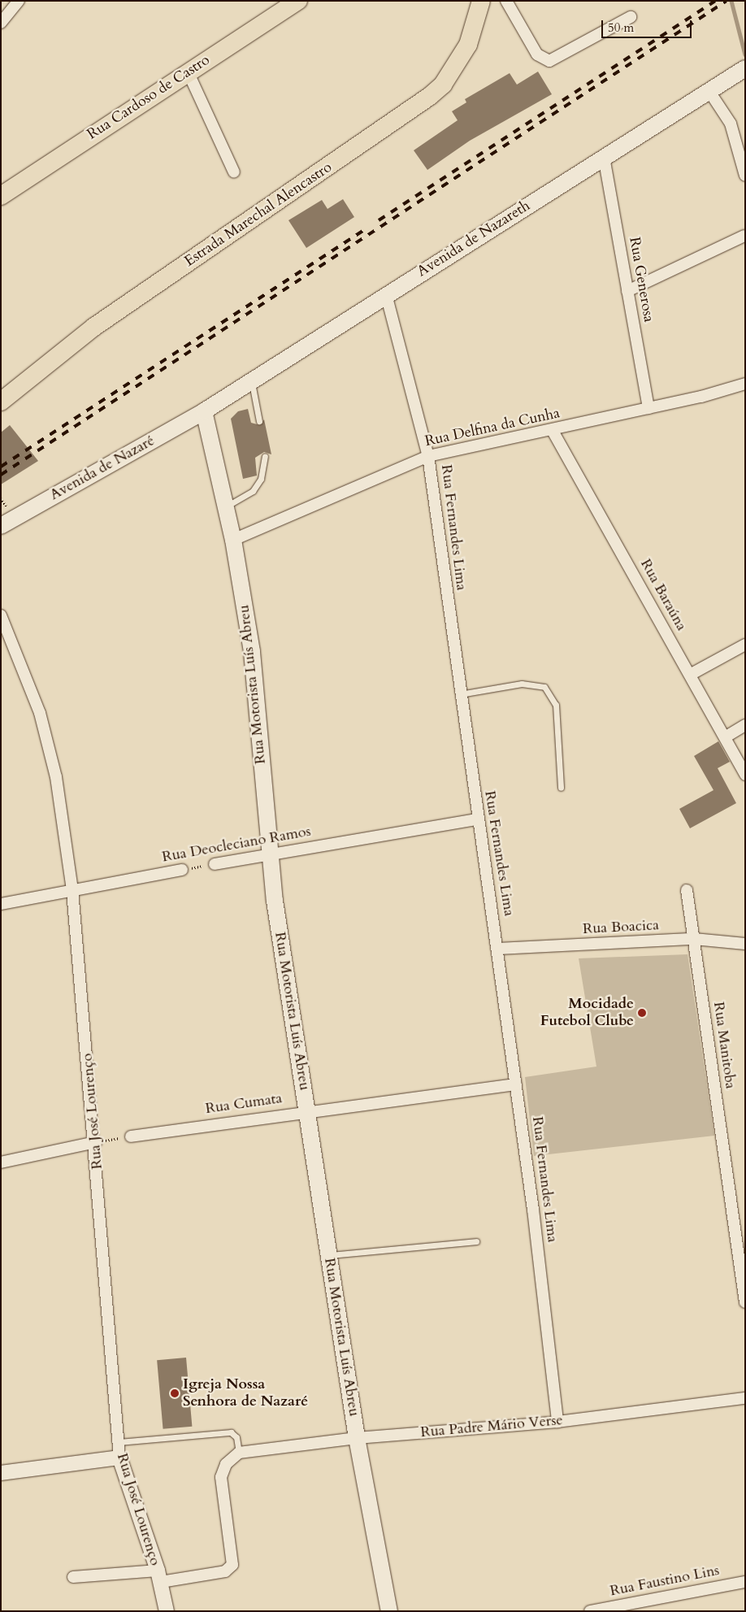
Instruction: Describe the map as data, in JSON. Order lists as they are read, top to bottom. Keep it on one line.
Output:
{"streets":{"main road":["Rua Cardoso de Castro","Estrada Marechal Alencastro","Avenida de Nazareth","Avenida de Nazaré","Rua Motorista Luís Abreu"],"street":["Rua Generosa","Rua Delfina da Cunha","Rua Fernandes Lima","Rua Baraúna","Rua Deocleciano Ramos","Rua Boacica","Rua Manitoba","Rua Cumata","Rua José Lourenço","Rua Padre Mário Verse","Rua Faustino Lins"]},"crossings":[["Avenida de Nazareth","Rua Generosa"],["Avenida de Nazareth","Avenida de Nazaré"],["Avenida de Nazareth","Rua Fernandes Lima"],["Avenida de Nazareth","Rua Motorista Luís Abreu"],["Rua Generosa","Rua Delfina da Cunha"],["Rua Delfina da Cunha","Rua Fernandes Lima"],["Rua Delfina da Cunha","Rua Baraúna"],["Rua Delfina da Cunha","Rua Motorista Luís Abreu"],["Avenida de Nazaré","Rua Motorista Luís Abreu"],["Rua Fernandes Lima","Rua Deocleciano Ramos"],["Rua Fernandes Lima","Rua Boacica"],["Rua Fernandes Lima","Rua Cumata"],["Rua Fernandes Lima","Rua Padre Mário Verse"],["Rua Motorista Luís Abreu","Rua Deocleciano Ramos"],["Rua Motorista Luís Abreu","Rua Cumata"],["Rua Motorista Luís Abreu","Rua Padre Mário Verse"],["Rua Deocleciano Ramos","Rua José Lourenço"],["Rua Boacica","Rua Manitoba"]],"places":["Mocidade Futebol Clube","Igreja Nossa Senhora de Nazaré"],"scale_bar":"50 m"}
